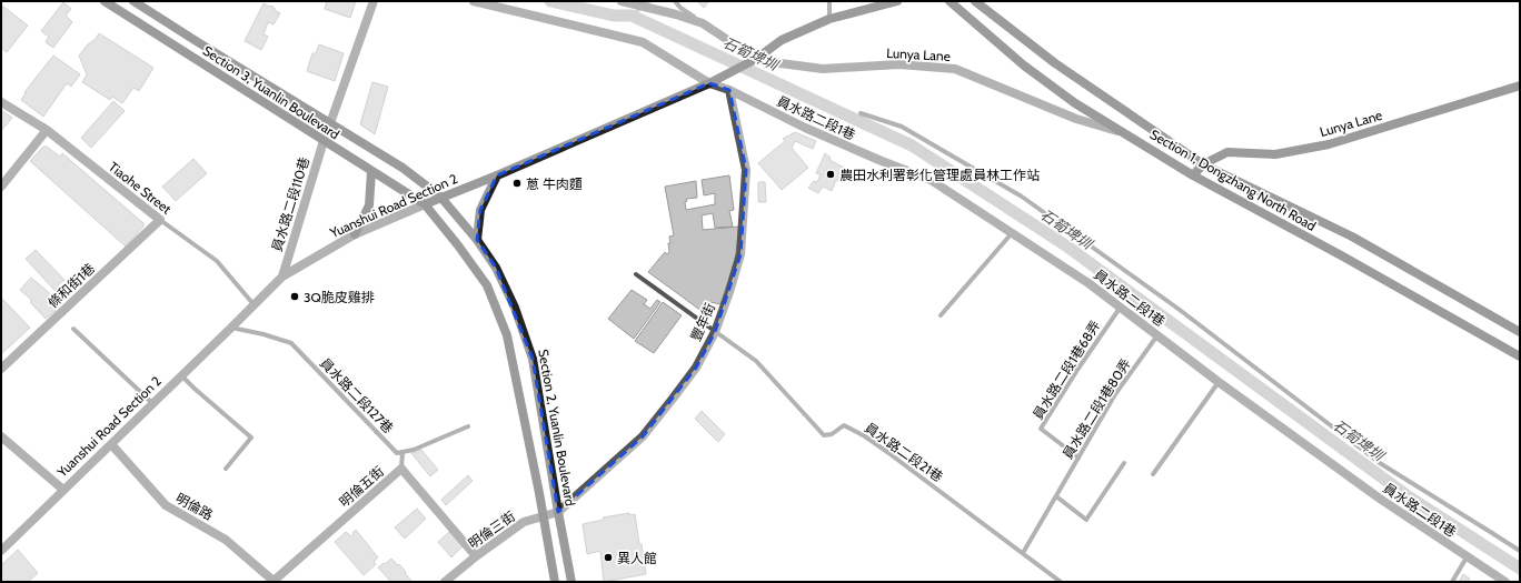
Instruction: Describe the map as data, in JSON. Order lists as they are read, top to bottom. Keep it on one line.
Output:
{"streets":{"street":["Lunya Lane","Section 3, Yuanlin Boulevard","員水路二段1巷","Section 1, Dongzhang North Road","Tiaohe Street","員水路二段110巷","Yuanshui Road Section 2","條和街1巷","豐年街","Section 2, Yuanlin Boulevard","明倫五街","明倫路","明倫三街"],"lane":["員水路二段1巷68弄","員水路二段127巷","員水路二段1巷80弄","員水路二段21巷"]},"crossings":[["Lunya Lane","Section 1, Dongzhang North Road"],["Lunya Lane","Yuanshui Road Section 2"],["Section 3, Yuanlin Boulevard","員水路二段110巷"],["Section 3, Yuanlin Boulevard","Yuanshui Road Section 2"],["Section 3, Yuanlin Boulevard","Section 2, Yuanlin Boulevard"],["員水路二段1巷","Yuanshui Road Section 2"],["員水路二段1巷","豐年街"],["員水路二段1巷","員水路二段1巷68弄"],["員水路二段1巷","員水路二段1巷80弄"],["Tiaohe Street","Yuanshui Road Section 2"],["Tiaohe Street","條和街1巷"],["員水路二段110巷","Yuanshui Road Section 2"],["Yuanshui Road Section 2","員水路二段127巷"],["Yuanshui Road Section 2","Section 2, Yuanlin Boulevard"],["Yuanshui Road Section 2","明倫路"],["豐年街","Section 2, Yuanlin Boulevard"],["豐年街","員水路二段21巷"],["豐年街","明倫三街"],["員水路二段1巷68弄","員水路二段1巷80弄"],["員水路二段1巷80弄","員水路二段21巷"],["Section 2, Yuanlin Boulevard","明倫三街"],["明倫五街","明倫路"],["明倫五街","明倫三街"]],"water":["石筍埤圳"],"places":["農田水利署彰化管理處員林工作站","蔥 牛肉麵","3Q脆皮雞排","異人館"]}
